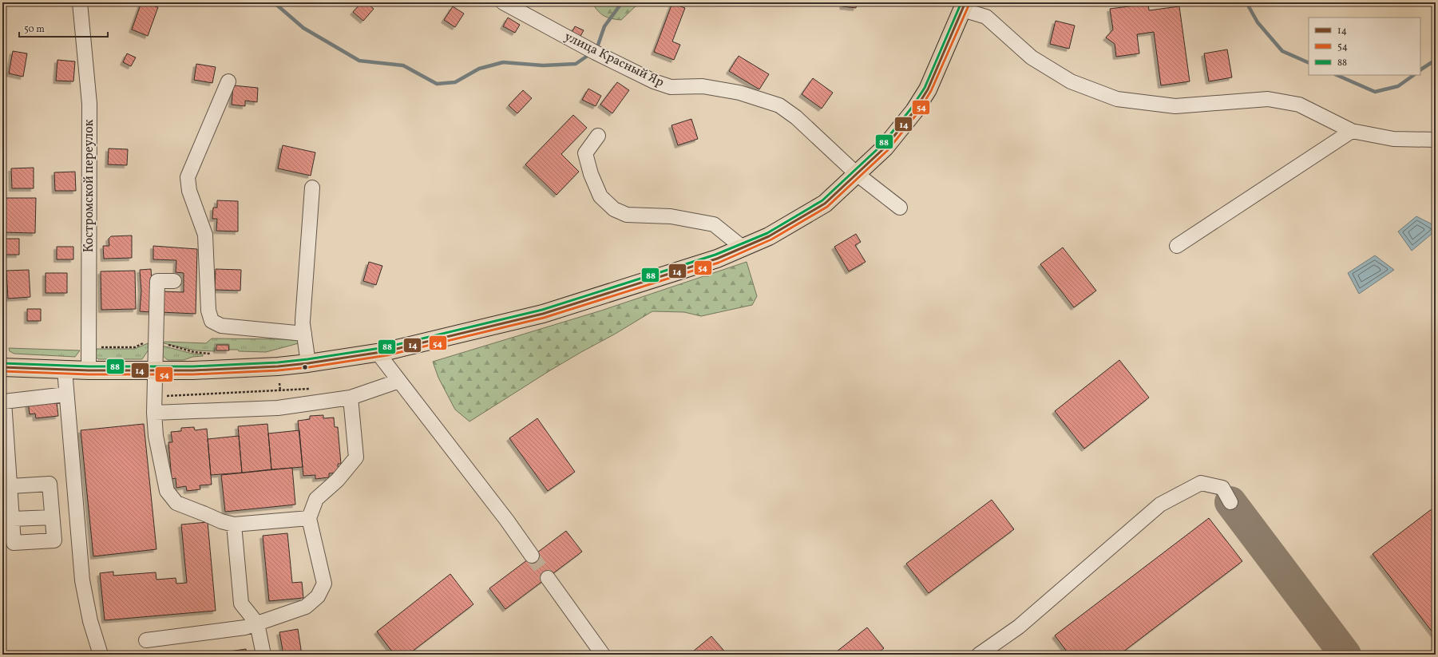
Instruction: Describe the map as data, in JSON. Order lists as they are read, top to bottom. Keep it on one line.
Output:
{"streets":{"street":["улица Красный Яр","Костромской переулок"]},"lines":["transit line 14","transit line 88","transit line 54"],"legend":["14","54","88"],"scale_bar":"50 m"}
